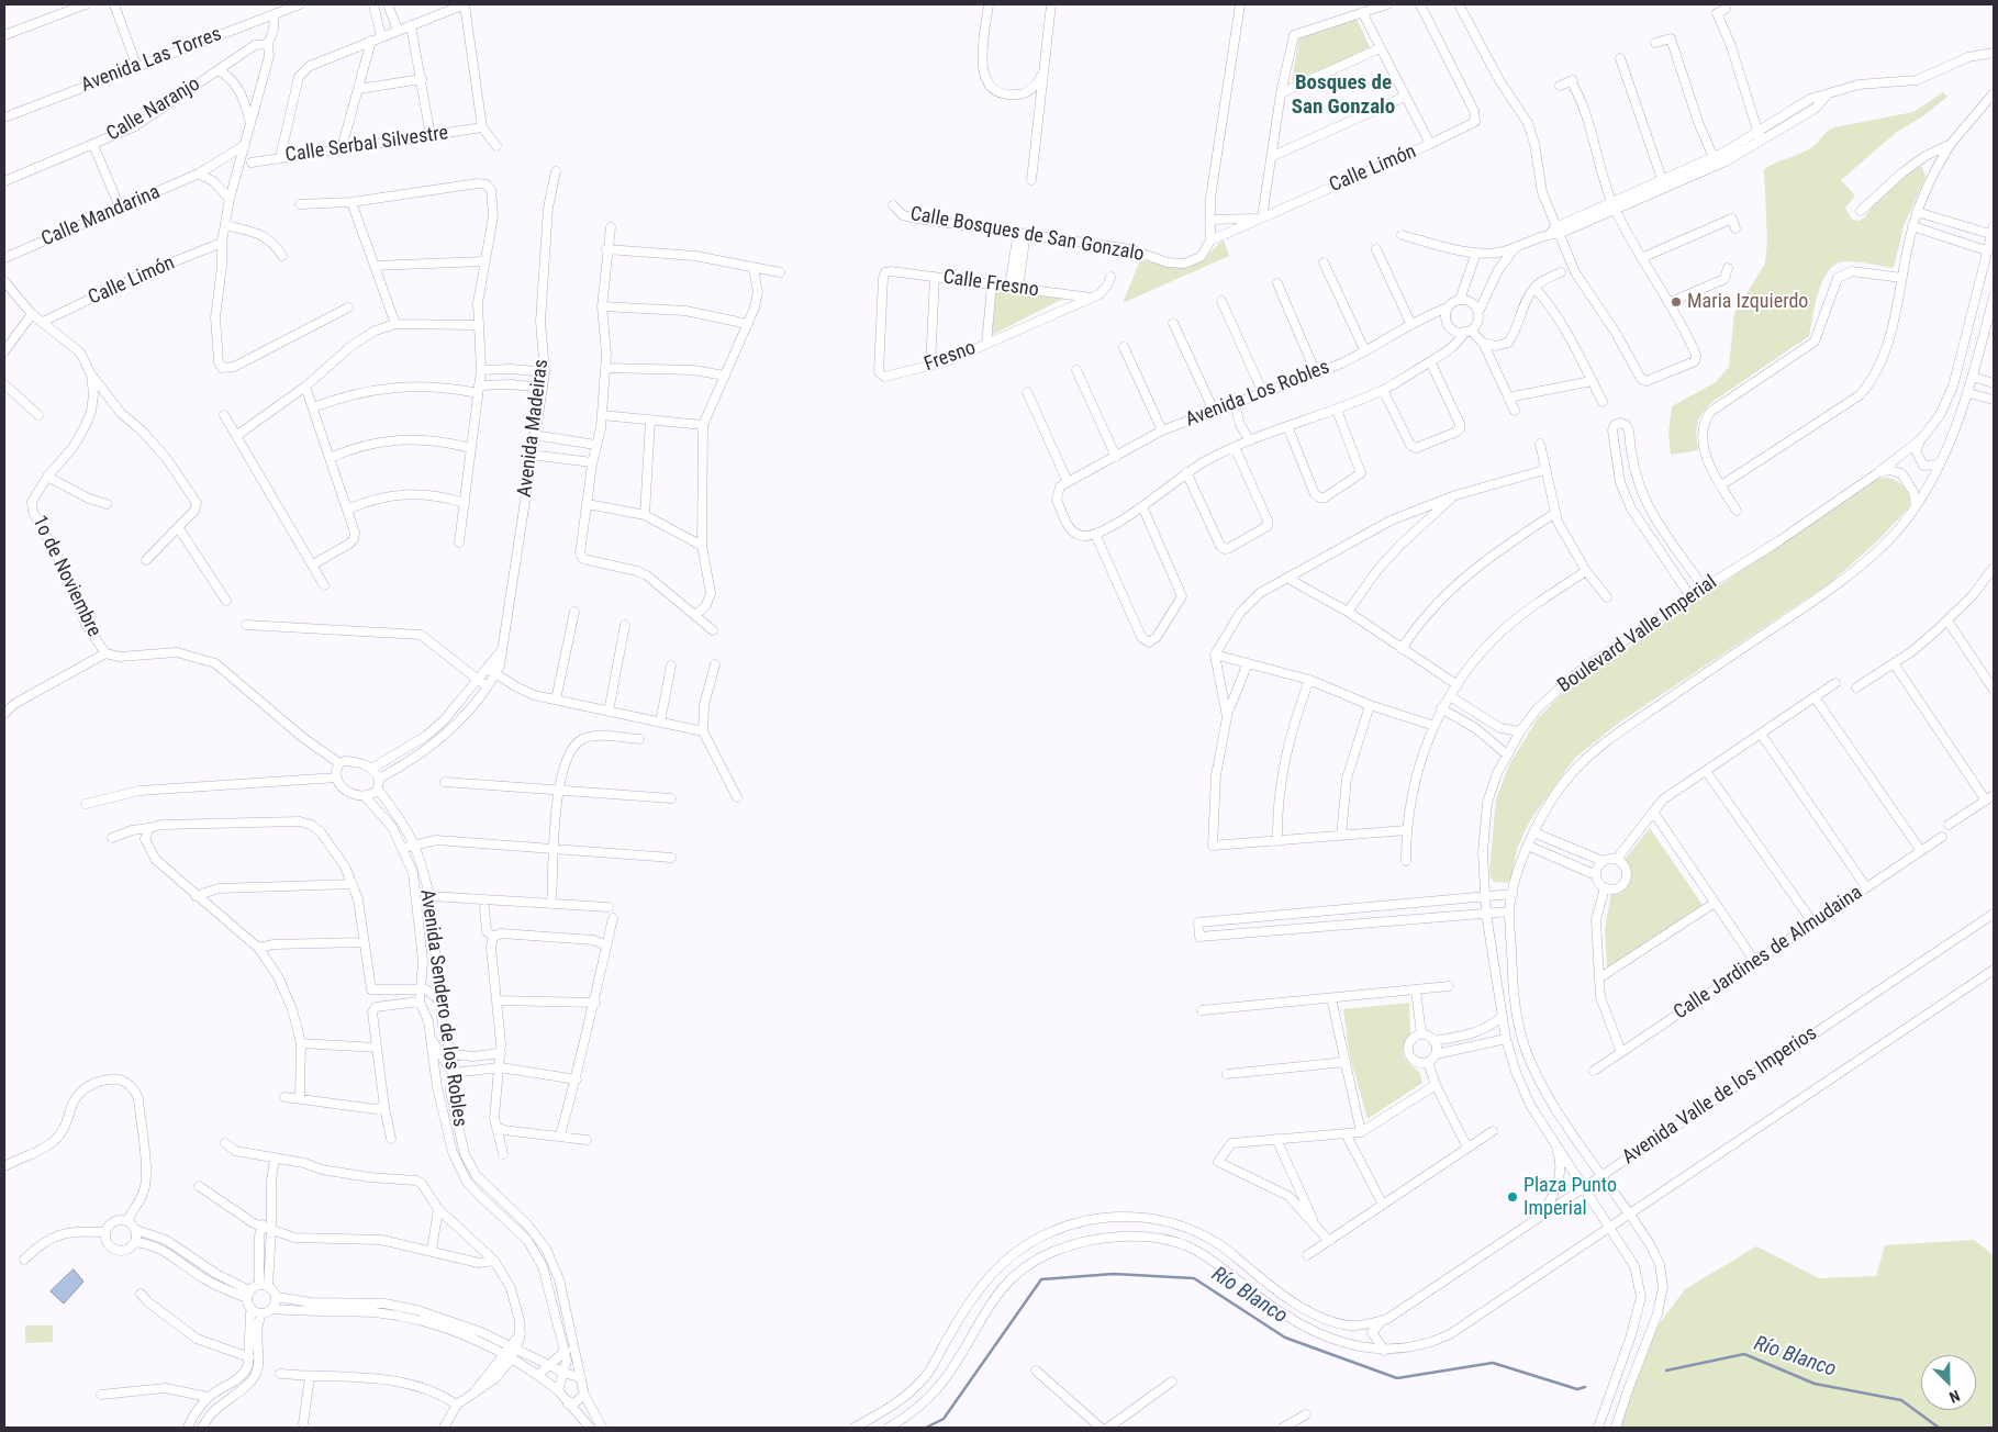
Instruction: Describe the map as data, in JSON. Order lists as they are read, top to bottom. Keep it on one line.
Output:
{"streets":{"street":["Avenida Las Torres","Calle Naranjo","Calle Serbal Silvestre","Calle Limón","Calle Mandarina","Calle Bosques de San Gonzalo","Calle Fresno","Fresno","Avenida Los Robles","Avenida Madeiras","1o de Noviembre","Boulevard Valle Imperial","Calle Jardines de Almudaina","Avenida Sendero de los Robles","Avenida Valle de los Imperios"]},"crossings":[["Calle Limón","Calle Bosques de San Gonzalo"],["Calle Fresno","Fresno"],["Avenida Madeiras","1o de Noviembre"],["Avenida Madeiras","Avenida Sendero de los Robles"],["1o de Noviembre","Avenida Sendero de los Robles"],["Boulevard Valle Imperial","Avenida Valle de los Imperios"]],"districts":["Bosques de San Gonzalo"],"water":["Río Blanco"],"places":["Maria Izquierdo","Plaza Punto Imperial"],"north":"bottom right"}
